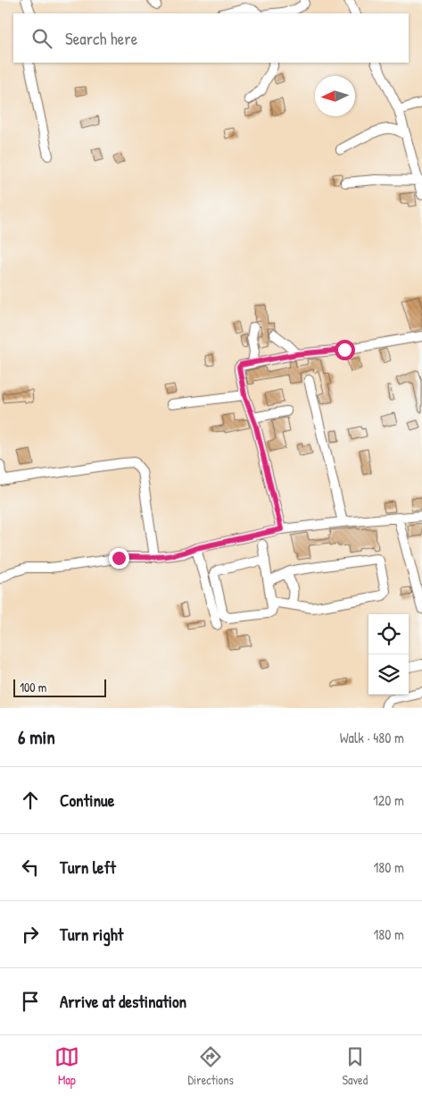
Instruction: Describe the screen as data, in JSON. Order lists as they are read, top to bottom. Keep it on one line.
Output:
{"scale_bar":"100 m","north":"left","page":{"search":"Search here","scale":"100 m","heading":["6 min","Walk · 480 m"],"list":[["Continue","120 m"],["Turn left","180 m"],["Turn right","180 m"],"Arrive at destination"],"nav":["Map","Directions","Saved"]}}
